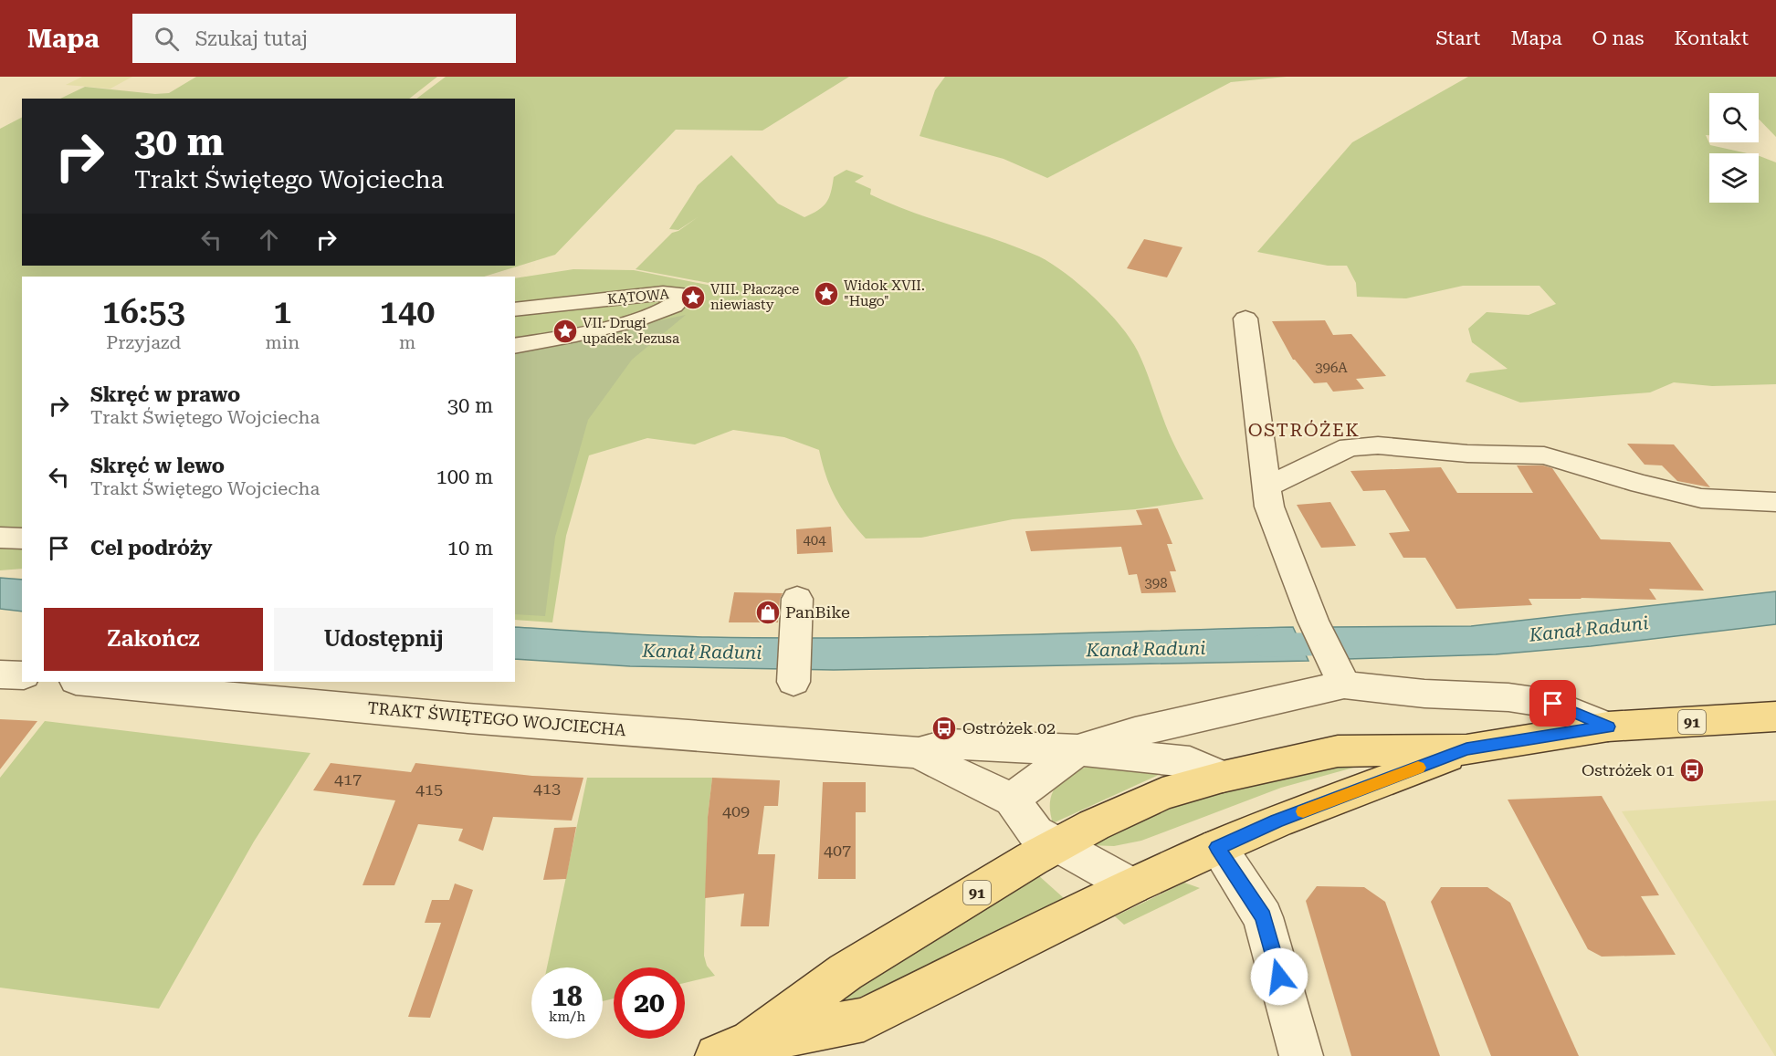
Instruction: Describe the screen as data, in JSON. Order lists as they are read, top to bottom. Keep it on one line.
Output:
{"streets":{"main road":["TRAKT ŚWIĘTEGO WOJCIECHA","91"],"street":["KĄTOWA"]},"districts":["OSTRÓŻEK"],"water":["Kanał Raduni"],"places":{"place":["Widok XVII. \"Hugo\"","VIII. Płaczące niewiasty","VII. Drugi upadek Jezusa"],"shop":["PanBike"],"bus stop":["Ostróżek 02","Ostróżek 01"]},"house_numbers":["396A","404","398","417","413","415","409","407"],"page":{"header":"Mapa","search":"Szukaj tutaj","nav":["Start","Mapa","O nas","Kontakt"],"turn":["30 m","Trakt Świętego Wojciecha"],"eta":["16:53","Przyjazd","1","min","140","m"],"list":[{"name":"Skręć w prawo","note":"Trakt Świętego Wojciecha","value":"30 m"},{"name":"Skręć w lewo","note":"Trakt Świętego Wojciecha","value":"100 m"},{"name":"Cel podróży","value":"10 m"}],"buttons":["Zakończ","Udostępnij"],"speed":"18 km/h","limit":"20"}}
